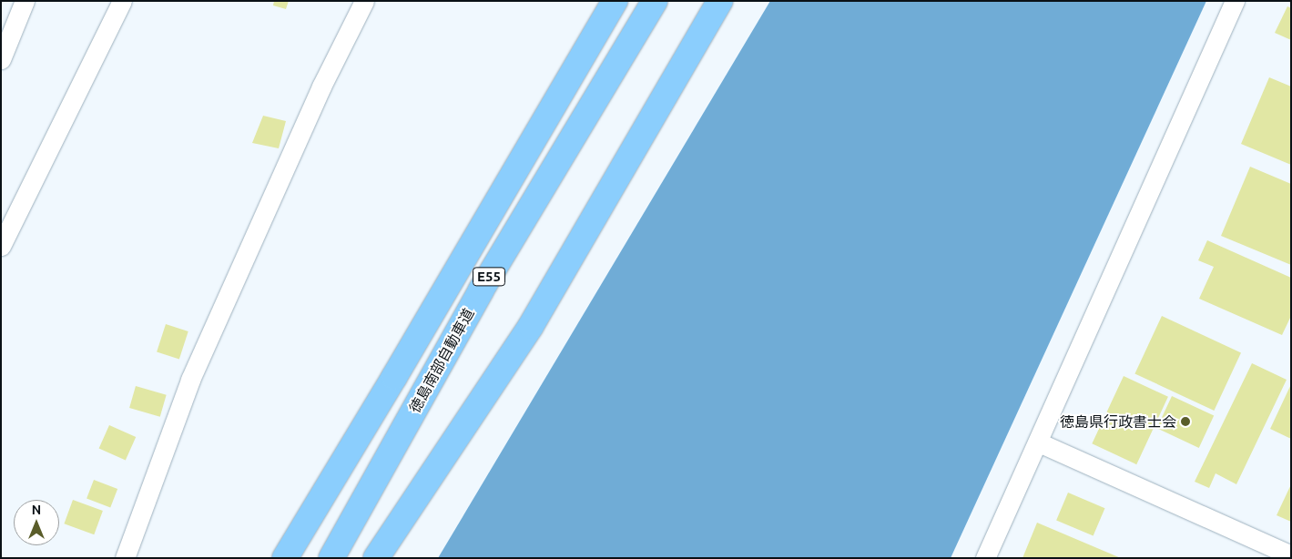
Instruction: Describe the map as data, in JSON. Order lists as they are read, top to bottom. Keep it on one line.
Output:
{"streets":{"highway":["E55","徳島南部自動車道"]},"places":["徳島県行政書士会"],"north":"top"}
